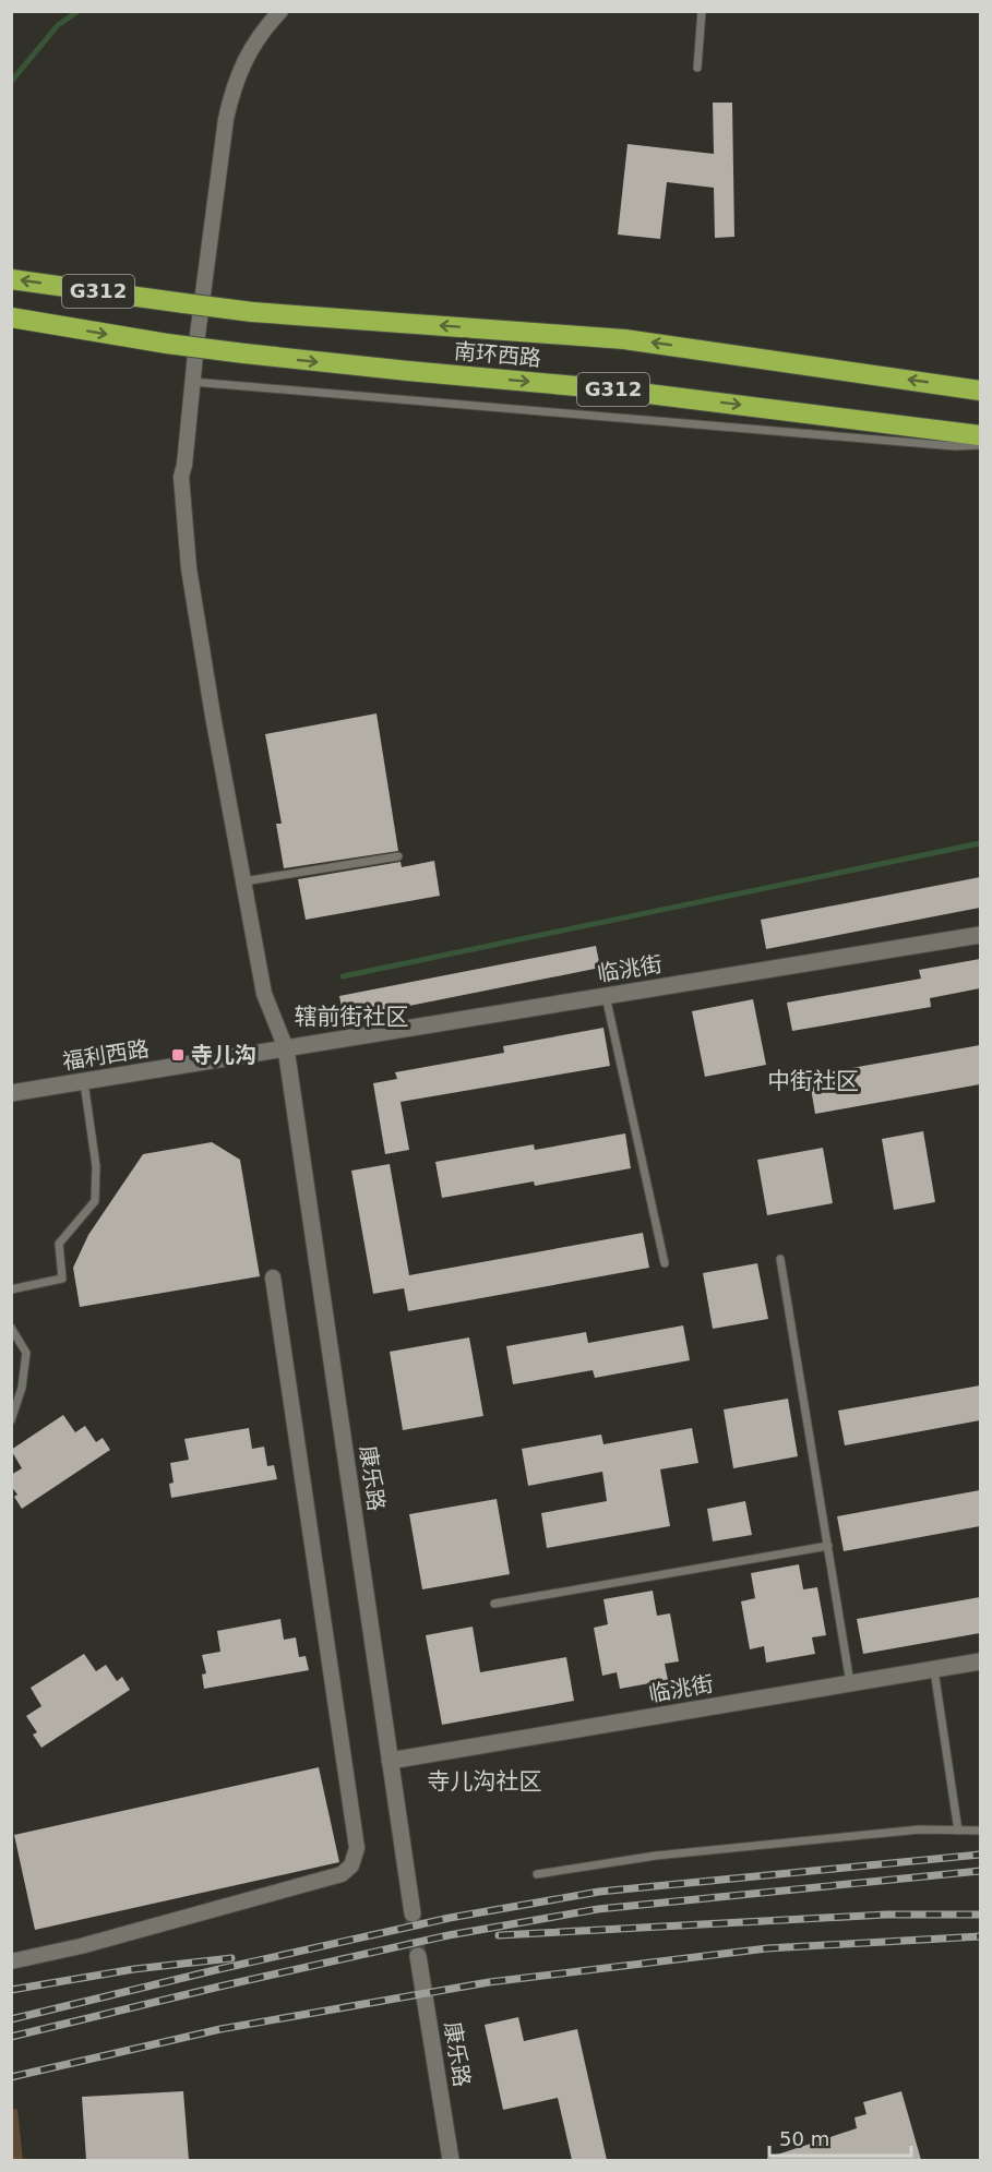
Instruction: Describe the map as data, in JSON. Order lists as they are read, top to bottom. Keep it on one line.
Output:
{"streets":{"highway":["G312","南环西路"],"main road":["临洮街","福利西路","康乐路"]},"crossings":[["临洮街","福利西路"],["临洮街","康乐路"],["福利西路","康乐路"]],"districts":["辖前街社区","中街社区","寺儿沟社区"],"places":{"transit":["寺儿沟"]},"scale_bar":"50 m"}
